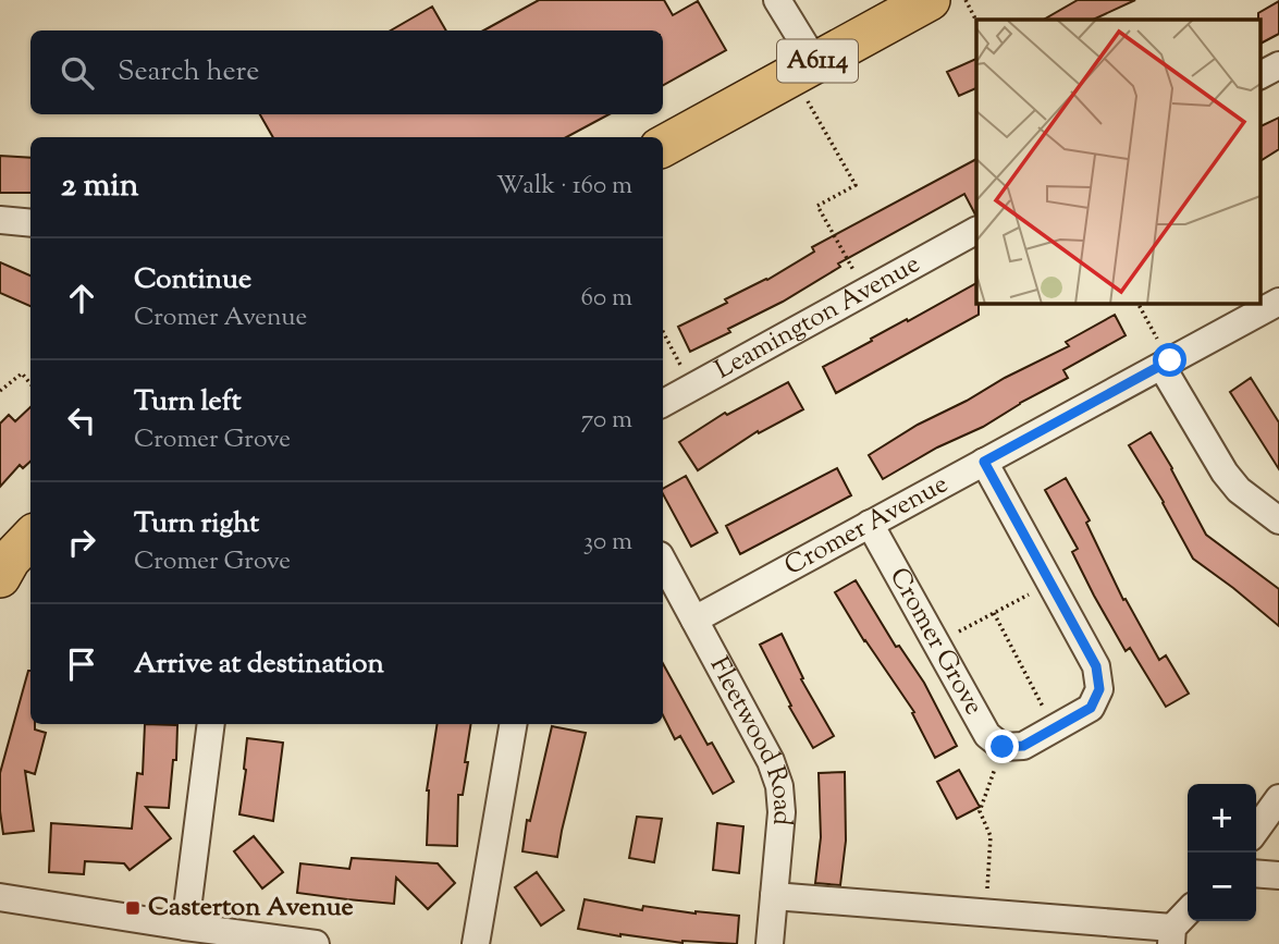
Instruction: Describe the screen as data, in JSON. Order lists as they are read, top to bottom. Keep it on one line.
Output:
{"streets":{"highway":["A6114"],"street":["Leamington Avenue","Cromer Avenue","Cromer Grove","Fleetwood Road"]},"crossings":[["Cromer Avenue","Cromer Grove"],["Cromer Avenue","Fleetwood Road"]],"places":{"transit":["Casterton Avenue"]},"page":{"search":"Search here","heading":["2 min","Walk · 160 m"],"list":[["Continue","Cromer Avenue","60 m"],["Turn left","Cromer Grove","70 m"],["Turn right","Cromer Grove","30 m"],"Arrive at destination"],"map_buttons":["+","−"]}}
